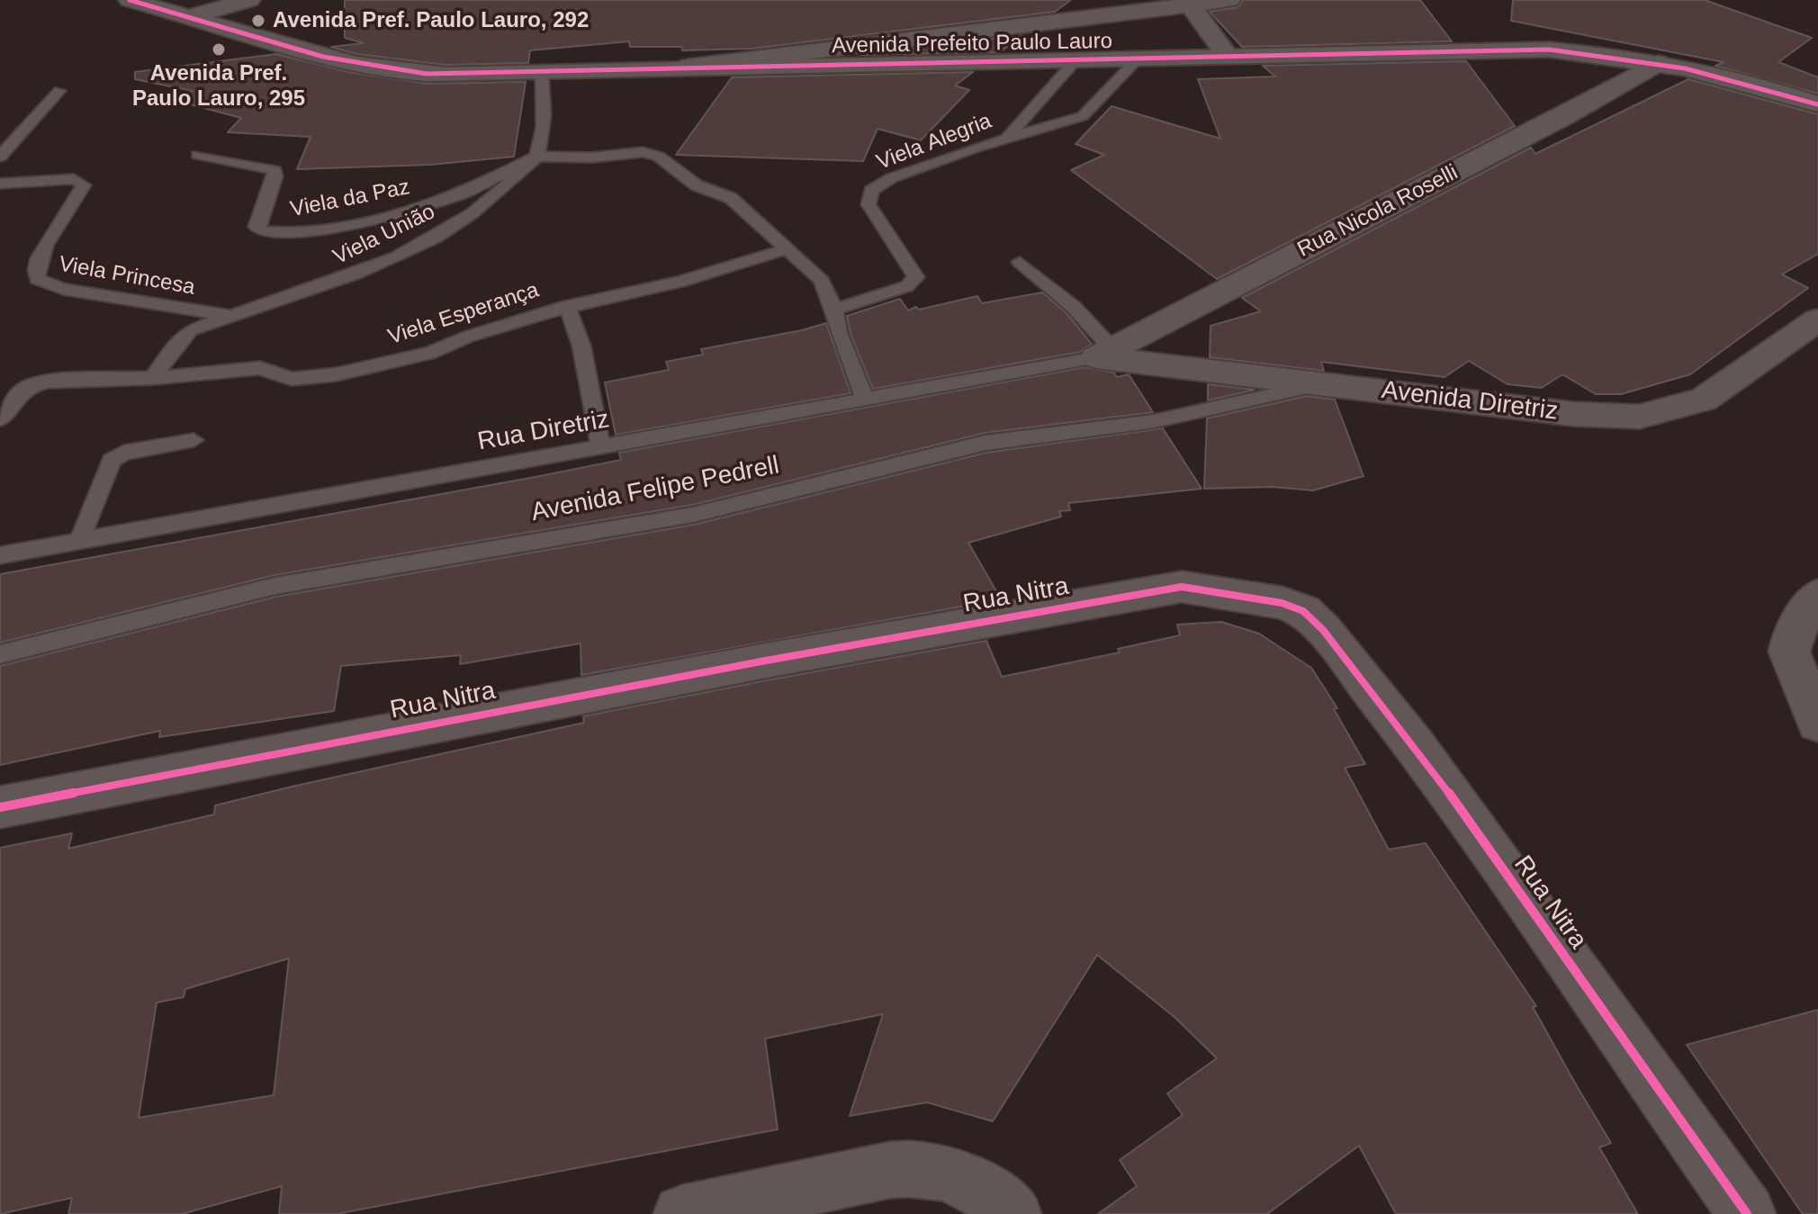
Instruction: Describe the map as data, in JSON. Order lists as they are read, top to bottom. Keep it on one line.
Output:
{"streets":{"street":["Avenida Prefeito Paulo Lauro","Rua Nicola Roselli","Avenida Diretriz","Rua Nitra"],"lane":["Viela Alegria","Viela da Paz","Viela União","Viela Princesa","Viela Esperança","Rua Diretriz","Avenida Felipe Pedrell"]},"crossings":[["Avenida Prefeito Paulo Lauro","Viela Alegria"],["Avenida Prefeito Paulo Lauro","Rua Nicola Roselli"],["Viela da Paz","Viela União"],["Rua Nicola Roselli","Avenida Diretriz"],["Rua Nicola Roselli","Rua Diretriz"],["Viela União","Viela Princesa"],["Viela União","Viela Esperança"],["Avenida Diretriz","Rua Diretriz"],["Avenida Diretriz","Avenida Felipe Pedrell"]],"places":["Avenida Pref. Paulo Lauro, 292","Avenida Pref. Paulo Lauro, 295"]}
